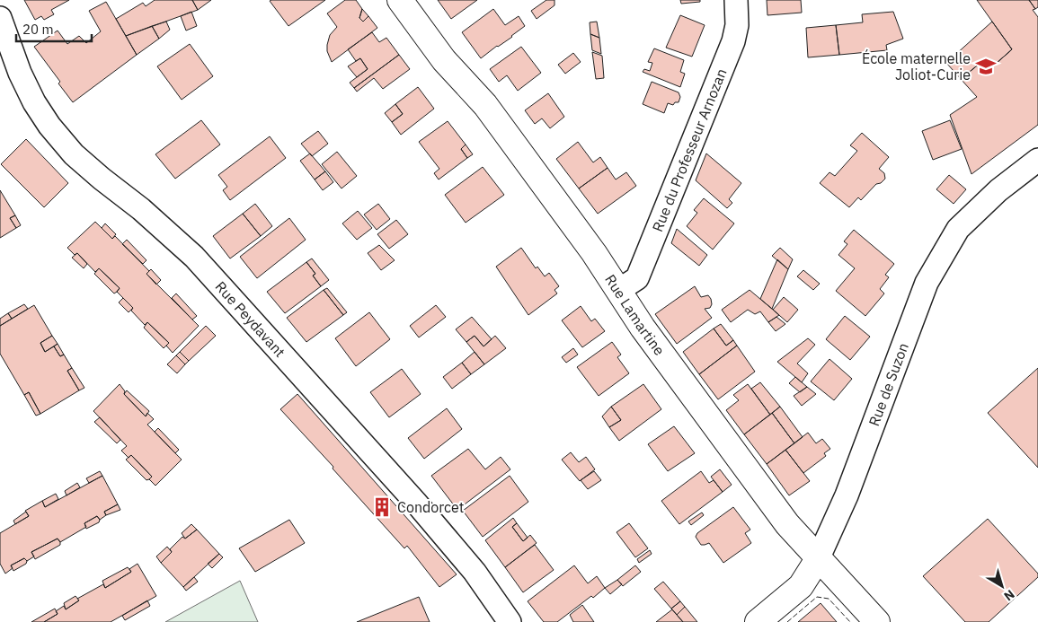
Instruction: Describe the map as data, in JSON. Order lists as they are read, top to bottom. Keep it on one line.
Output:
{"streets":{"street":["Rue du Professeur Arnozan","Rue Lamartine","Rue Peydavant","Rue de Suzon"]},"crossings":[["Rue du Professeur Arnozan","Rue Lamartine"],["Rue Lamartine","Rue de Suzon"]],"places":{"school or university":["École maternelle Joliot-Curie"],"building":["Condorcet"]},"scale_bar":"20 m","north":"bottom right"}
